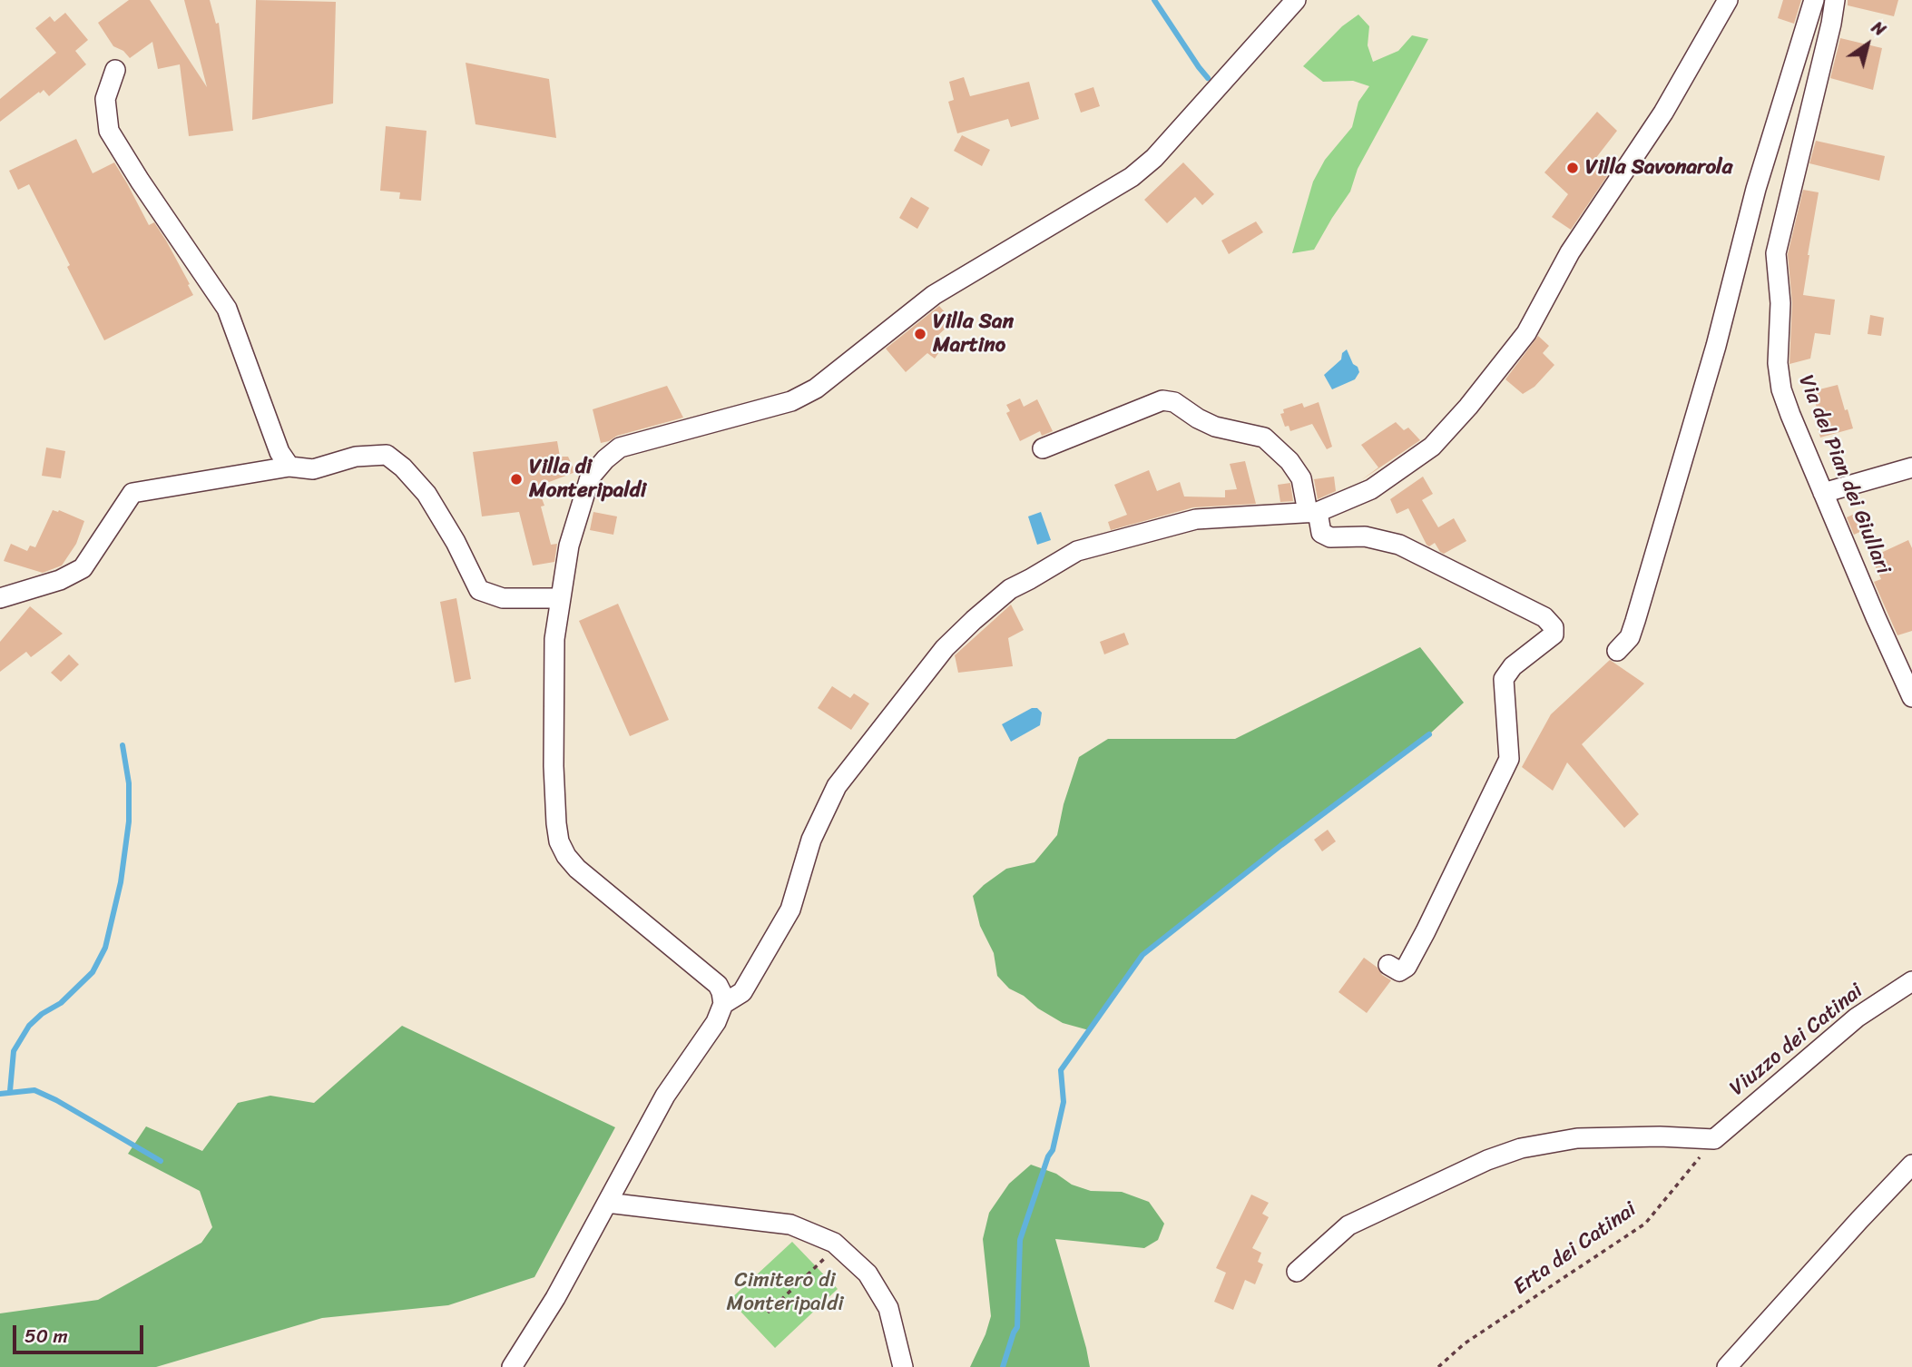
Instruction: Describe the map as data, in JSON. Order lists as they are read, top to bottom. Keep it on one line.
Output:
{"streets":{"street":["Via del Pian dei Giullari","Viuzzo dei Catinai"],"path":["Erta dei Catinai"]},"crossings":[["Viuzzo dei Catinai","Erta dei Catinai"]],"parks":["Cimitero di Monteripaldi"],"places":["Villa Savonarola","Villa San Martino","Villa di Monteripaldi"],"scale_bar":"50 m","north":"top right"}
